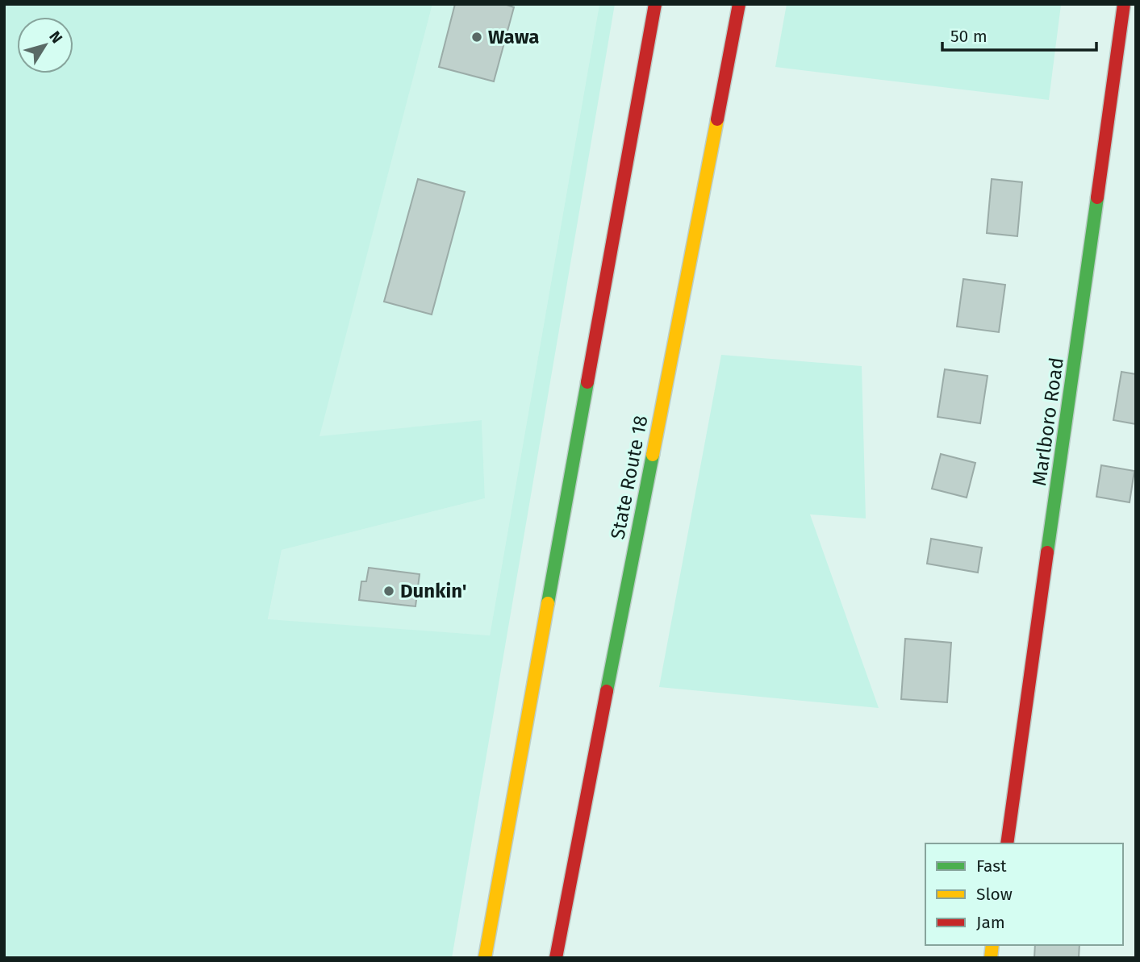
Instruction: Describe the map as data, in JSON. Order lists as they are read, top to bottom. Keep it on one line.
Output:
{"streets":{"main road":["Marlboro Road","State Route 18"]},"places":["Wawa","Dunkin'"],"legend":["Fast","Slow","Jam"],"scale_bar":"50 m","north":"top right"}
